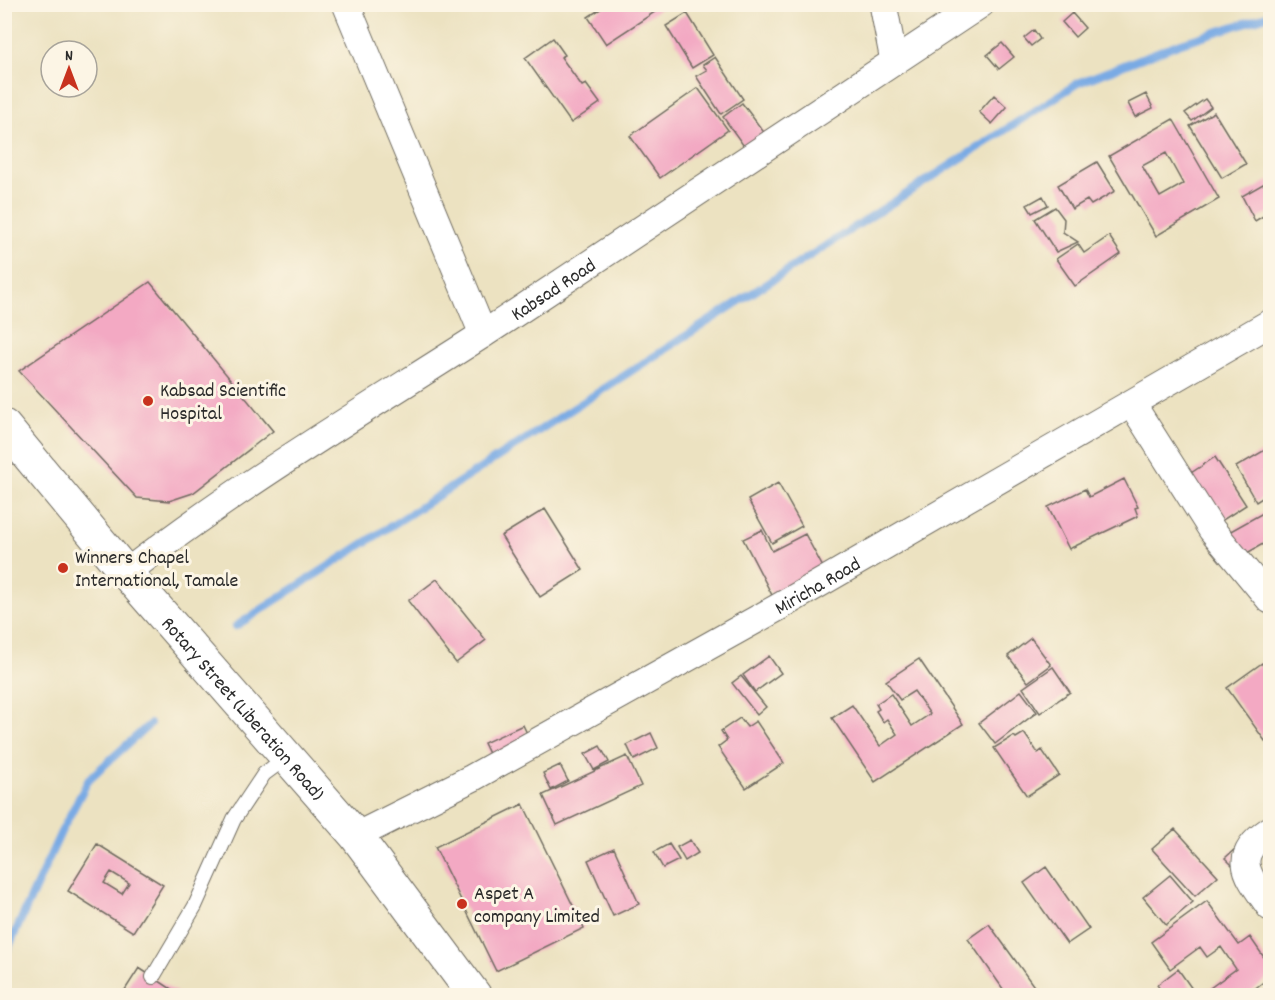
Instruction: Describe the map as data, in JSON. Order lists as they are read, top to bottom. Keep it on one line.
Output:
{"streets":{"street":["Kabsad Road","Miricha Road","Rotary Street (Liberation Road)"]},"crossings":[["Kabsad Road","Rotary Street (Liberation Road)"],["Miricha Road","Rotary Street (Liberation Road)"]],"places":["Kabsad Scientific Hospital","Winners Chapel International, Tamale","Aspet A company Limited"],"north":"top"}
